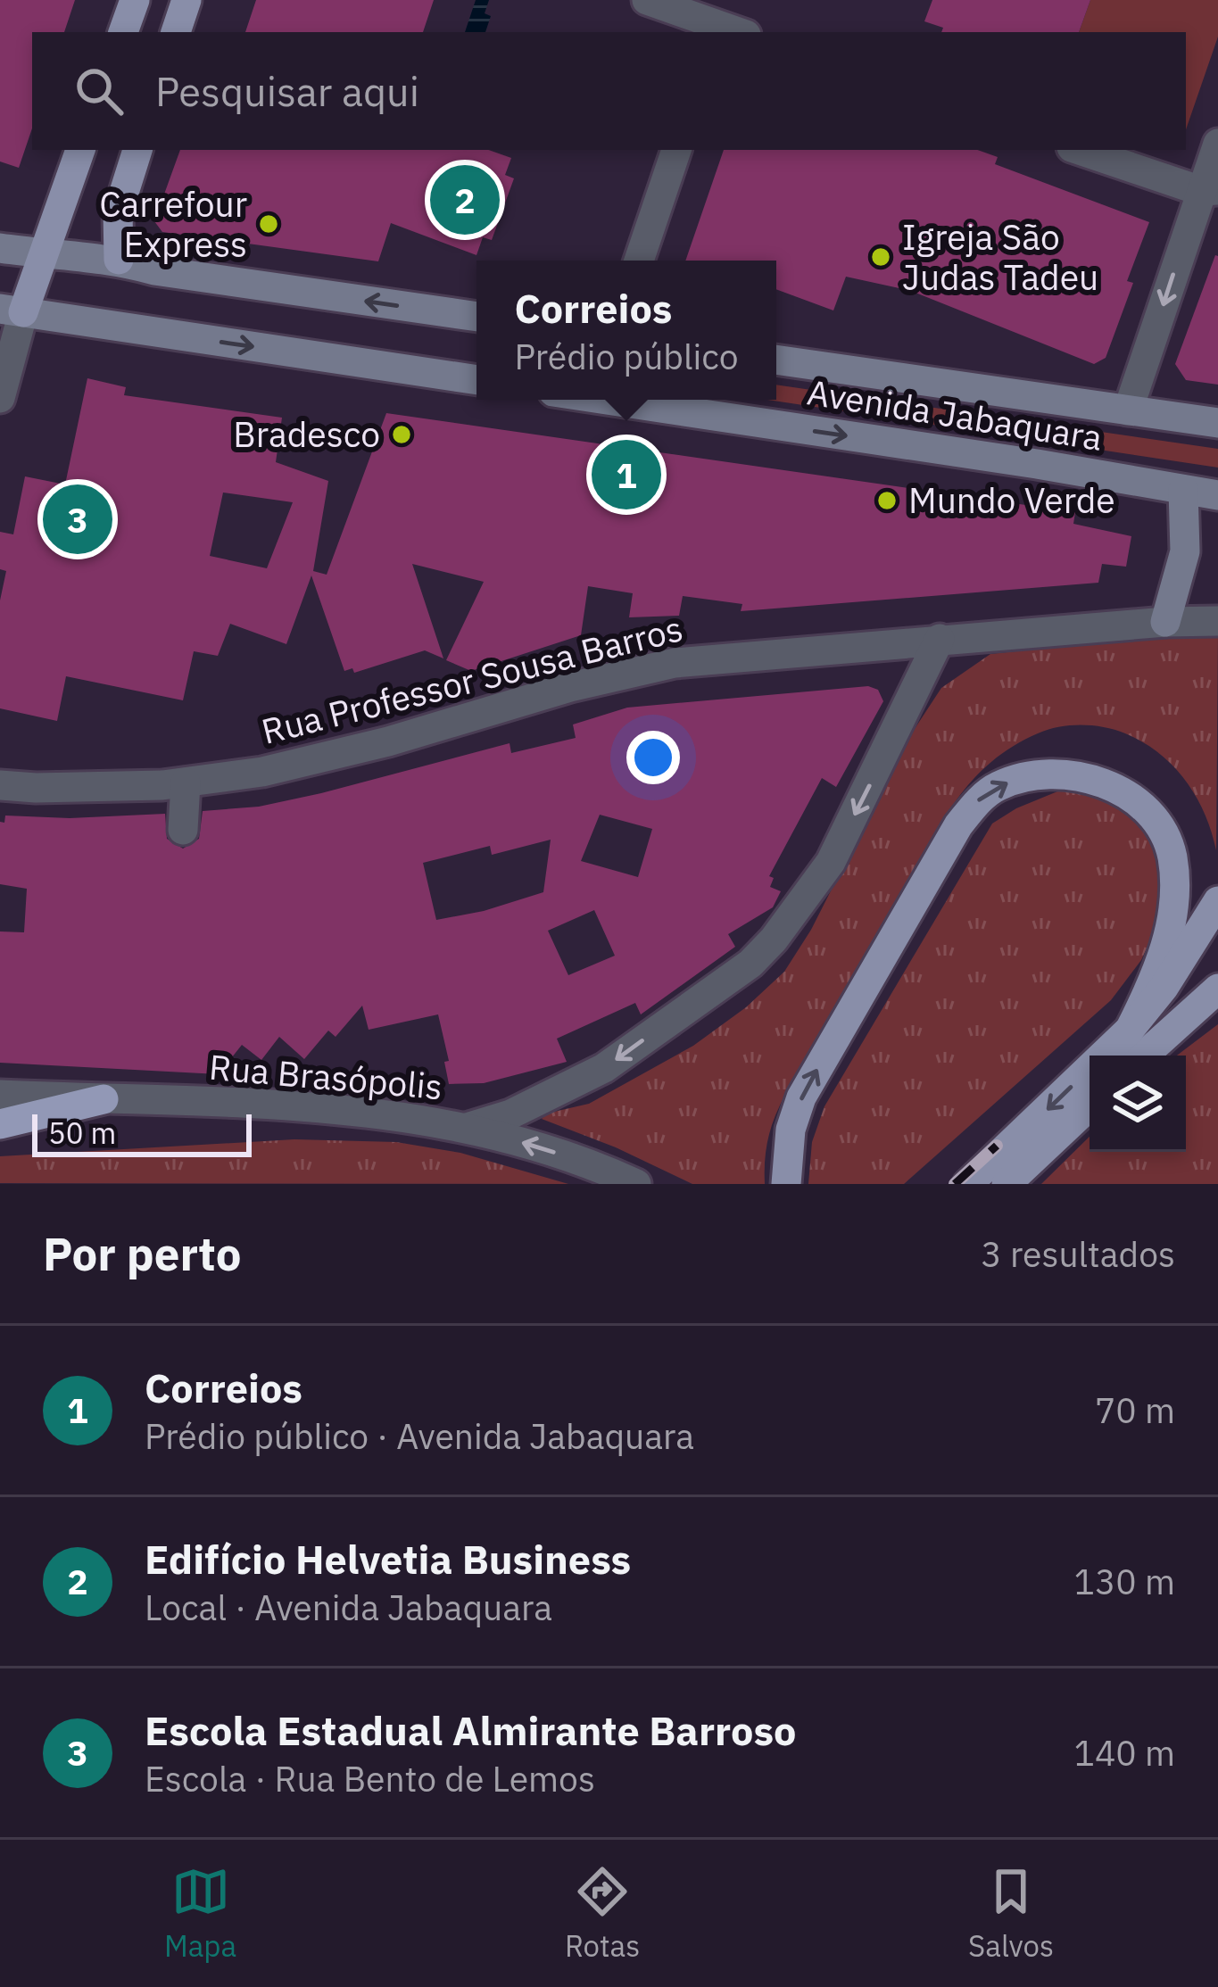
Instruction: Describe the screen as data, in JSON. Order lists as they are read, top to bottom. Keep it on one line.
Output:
{"streets":{"main road":["Avenida Jabaquara"],"street":["Rua Professor Sousa Barros","Rua Brasópolis"]},"places":["Carrefour Express","Igreja São Judas Tadeu","Bradesco","Mundo Verde"],"scale_bar":"50 m","page":{"search":"Pesquisar aqui","pins":["2","1","3"],"popup":["Correios","Prédio público"],"scale":"50 m","heading":["Por perto","3 resultados"],"list":[{"mark":"1","name":"Correios","note":"Prédio público · Avenida Jabaquara","value":"70 m"},{"mark":"2","name":"Edifício Helvetia Business","note":"Local · Avenida Jabaquara","value":"130 m"},{"mark":"3","name":"Escola Estadual Almirante Barroso","note":"Escola · Rua Bento de Lemos","value":"140 m"}],"nav":["Mapa","Rotas","Salvos"]}}
